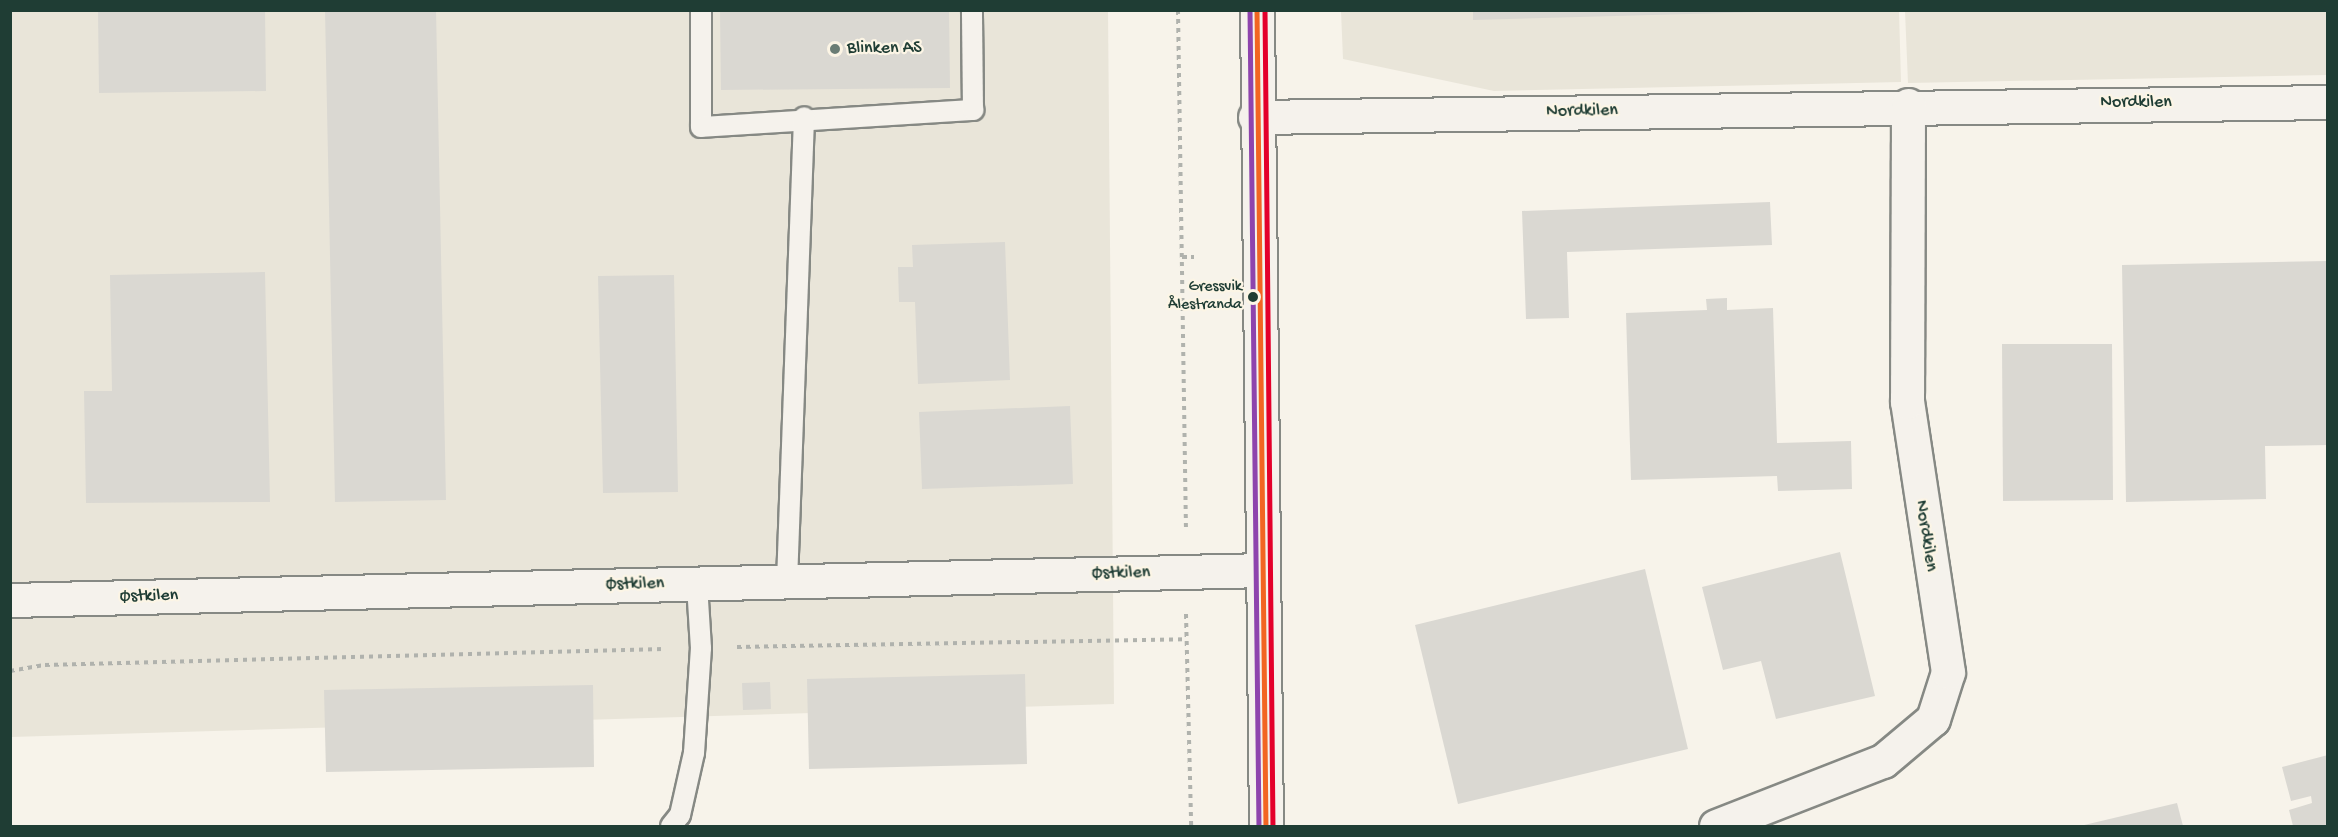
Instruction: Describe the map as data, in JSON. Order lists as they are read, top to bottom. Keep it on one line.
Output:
{"streets":{"street":["Nordkilen","Østkilen"]},"places":["Blinken AS","Gressvik Ålestranda"]}
